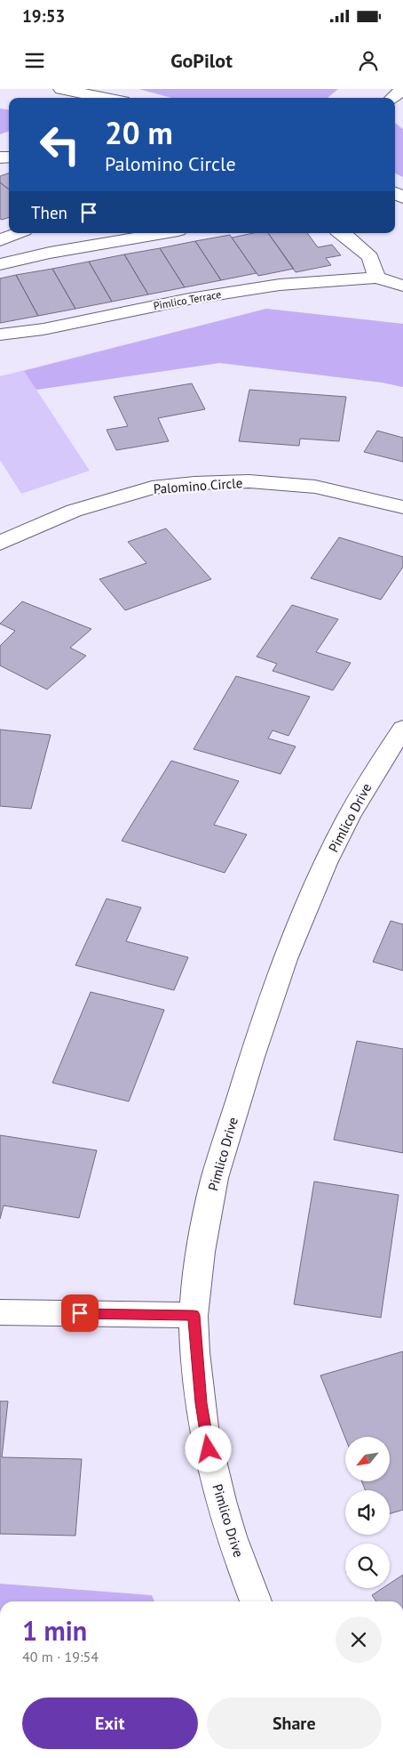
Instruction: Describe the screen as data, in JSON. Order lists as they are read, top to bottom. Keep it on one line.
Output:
{"streets":{"street":["Pimlico Terrace","Palomino Circle","Pimlico Drive"]},"north":"bottom left","page":{"status":"19:53","header":"GoPilot","turn":["20 m","Palomino Circle"],"then":"Then","heading":["1 min","40 m · 19:54"],"buttons":["Exit","Share"]}}
